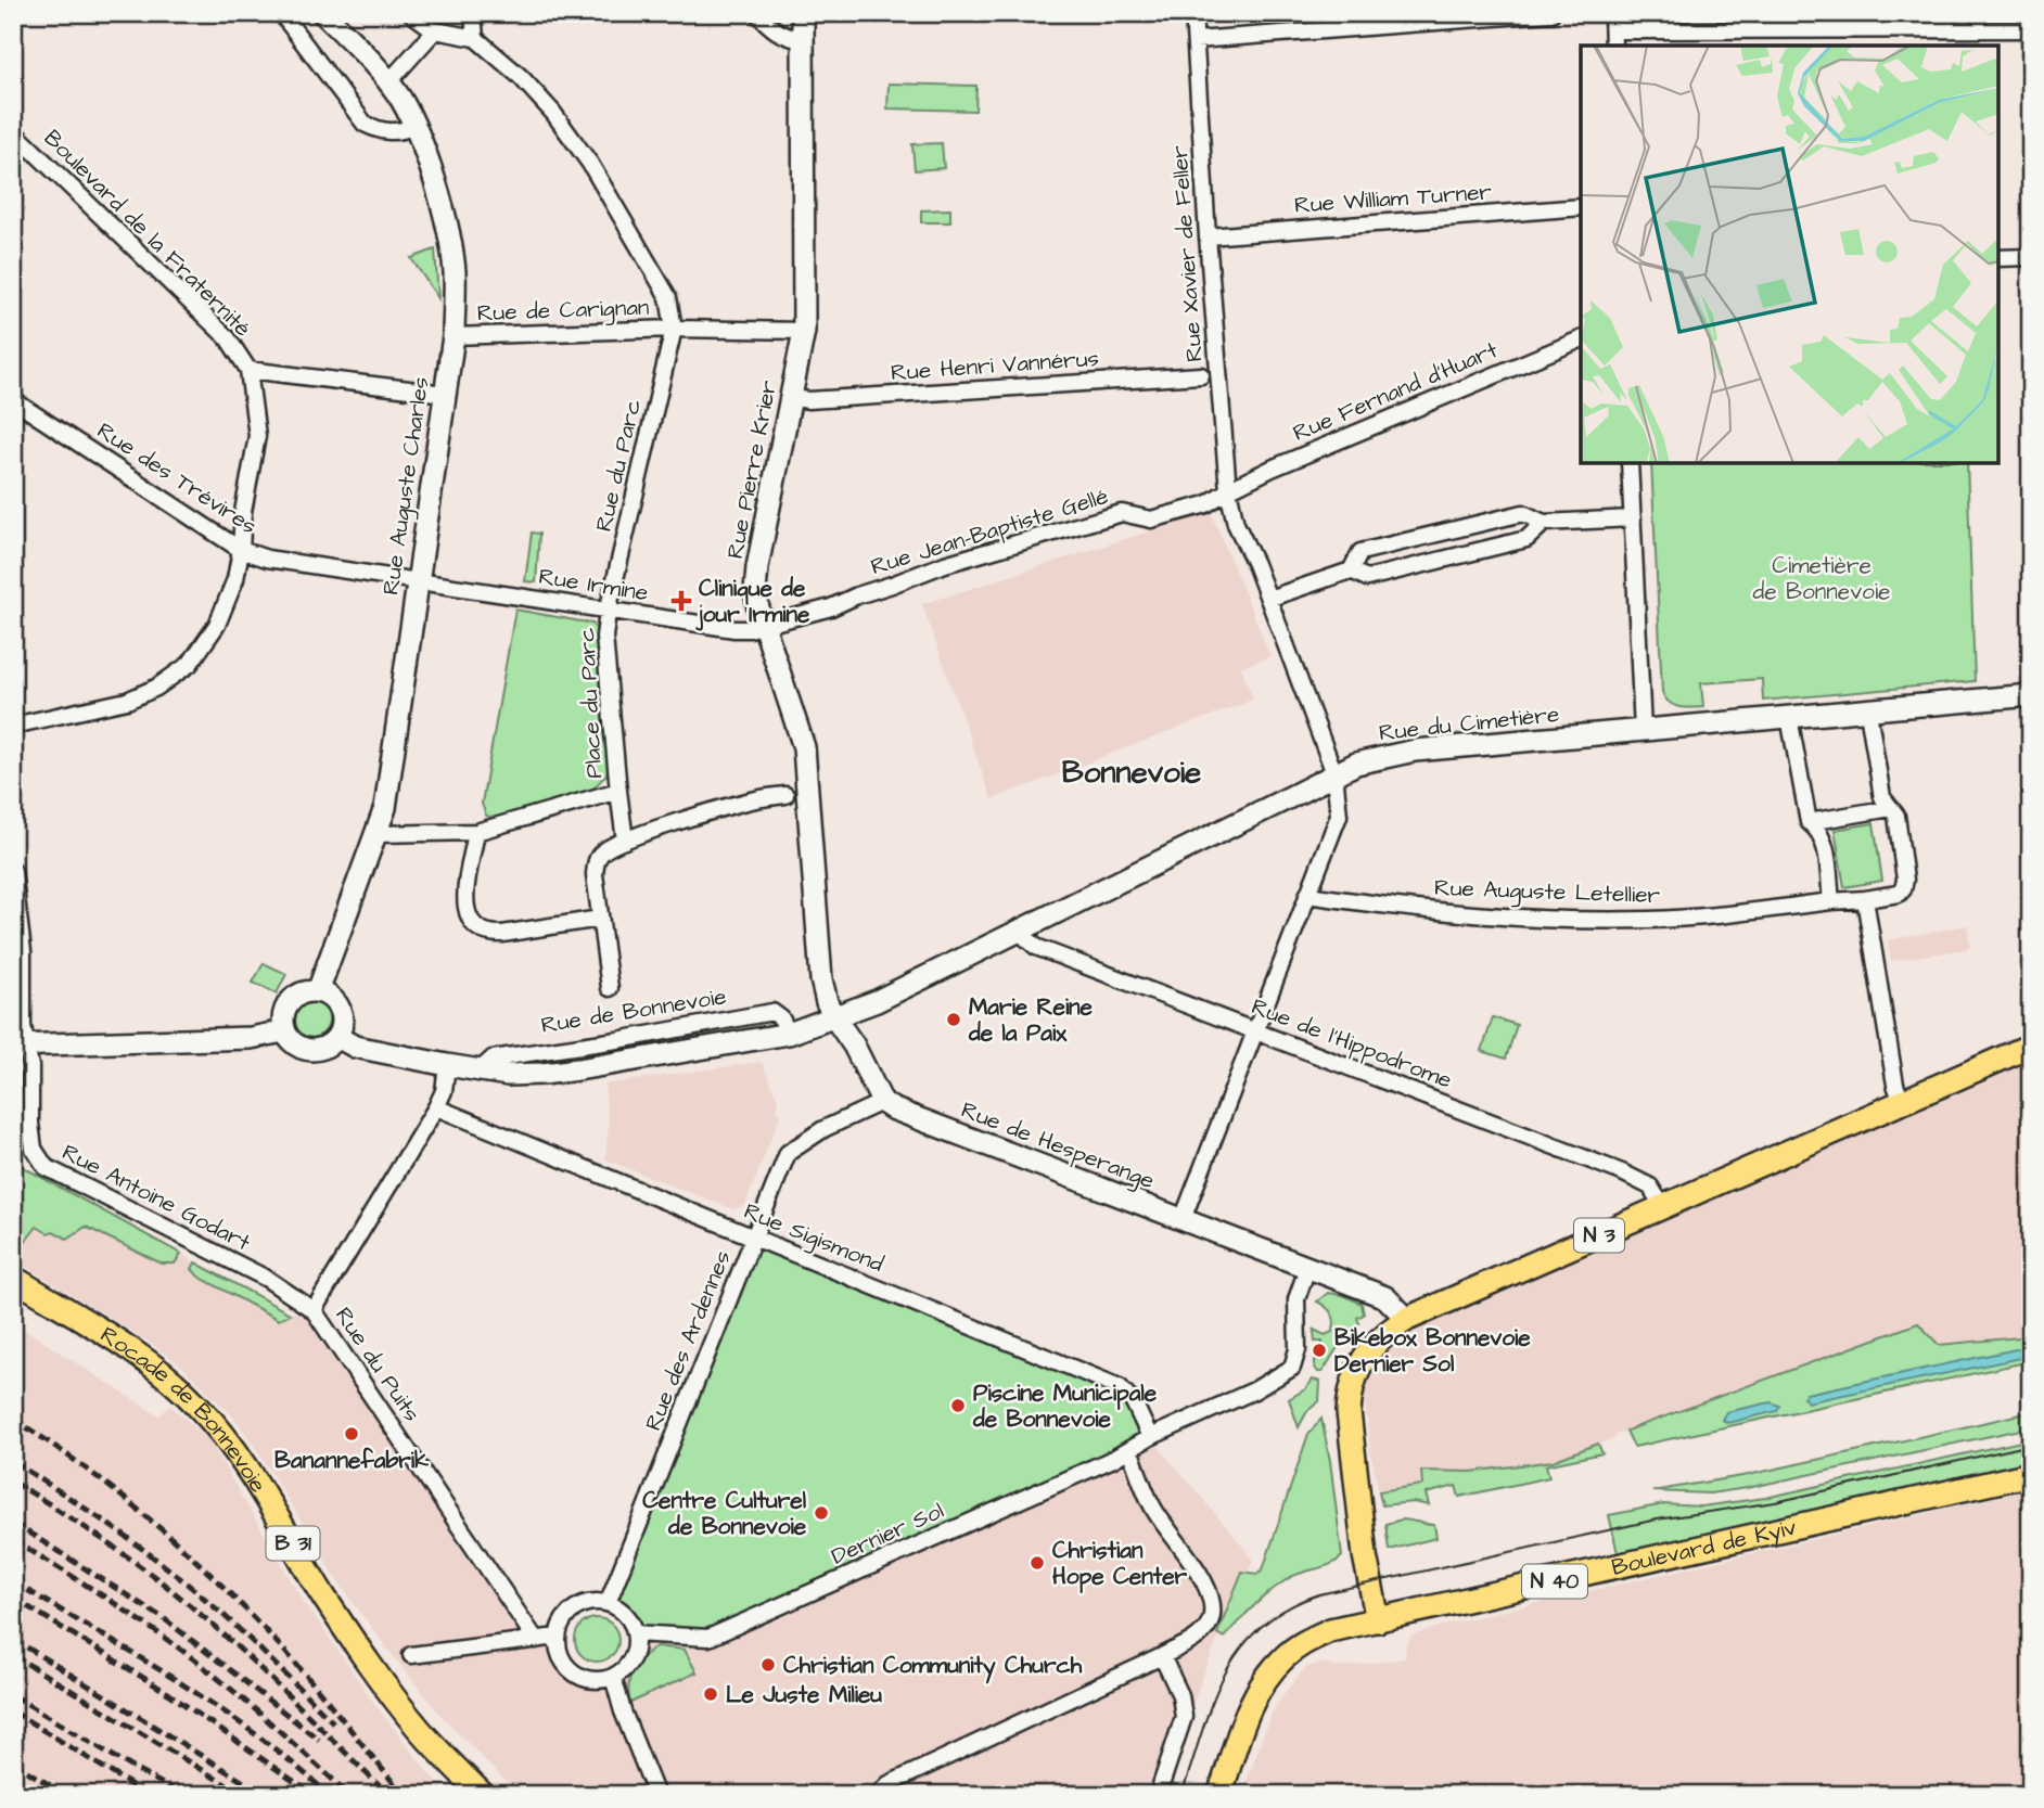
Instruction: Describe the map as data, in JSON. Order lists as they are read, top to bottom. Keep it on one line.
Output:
{"streets":{"main road":["Rue Pierre Krier","Rue Auguste Charles","Rue du Cimetière","Rue de Bonnevoie","Rue de Hesperange","N 3","Rocade de Bonnevoie","B 31","Boulevard de Kyiv","N 40"],"street":["Rue William Turner","Boulevard de la Fraternité","Rue Xavier de Feller","Rue de Carignan","Rue Henri Vannérus","Rue Fernand d'Huart","Rue du Parc","Rue des Trévires","Rue Jean-Baptiste Gellé","Rue Irmine","Place du Parc","Rue Auguste Letellier","Rue de l'Hippodrome","Rue Antoine Godart","Rue Sigismond","Rue des Ardennes","Rue du Puits","Dernier Sol"]},"crossings":[["Rue William Turner","Rue Xavier de Feller"],["Boulevard de la Fraternité","Rue des Trévires"],["Rue Xavier de Feller","Rue Fernand d'Huart"],["Rue Xavier de Feller","Rue Jean-Baptiste Gellé"],["Rue Xavier de Feller","Rue du Cimetière"],["Rue Xavier de Feller","Rue Auguste Letellier"],["Rue Xavier de Feller","Rue de l'Hippodrome"],["Rue Xavier de Feller","Rue de Hesperange"],["Rue de Carignan","Rue du Parc"],["Rue de Carignan","Rue Auguste Charles"],["Rue Henri Vannérus","Rue Pierre Krier"],["Rue Fernand d'Huart","Rue Jean-Baptiste Gellé"],["Rue du Parc","Rue Irmine"],["Rue du Parc","Place du Parc"],["Rue Pierre Krier","Rue Jean-Baptiste Gellé"],["Rue Pierre Krier","Rue Irmine"],["Rue Pierre Krier","Rue du Cimetière"],["Rue Pierre Krier","Rue de Bonnevoie"],["Rue des Trévires","Rue Auguste Charles"],["Rue des Trévires","Rue Irmine"],["Rue Auguste Charles","Rue Irmine"],["Rue Auguste Charles","Place du Parc"],["Rue Auguste Charles","Rue de Bonnevoie"],["Rue Jean-Baptiste Gellé","Rue Irmine"],["Rue Irmine","Place du Parc"],["Rue du Cimetière","Rue de Bonnevoie"],["Rue du Cimetière","Rue de l'Hippodrome"],["Rue de Bonnevoie","Rue du Puits"],["Rue de l'Hippodrome","N 3"],["Rue de Hesperange","N 3"],["Rue de Hesperange","Rue des Ardennes"],["Rue de Hesperange","Dernier Sol"],["Rue Antoine Godart","Rue du Puits"],["N 3","Boulevard de Kyiv"],["Rue Sigismond","Rue des Ardennes"],["Rue Sigismond","Rue du Puits"],["Rue Sigismond","Dernier Sol"],["Rue des Ardennes","Dernier Sol"]],"districts":["Bonnevoie"],"parks":["Cimetière de Bonnevoie"],"places":{"health":["Clinique de jour Irmine"],"other":["Marie Reine de la Paix","Bikebox Bonnevoie Dernier Sol","Piscine Municipale de Bonnevoie","Banannefabrik","Centre Culturel de Bonnevoie","Christian Hope Center","Christian Community Church","Le Juste Milieu"]}}
